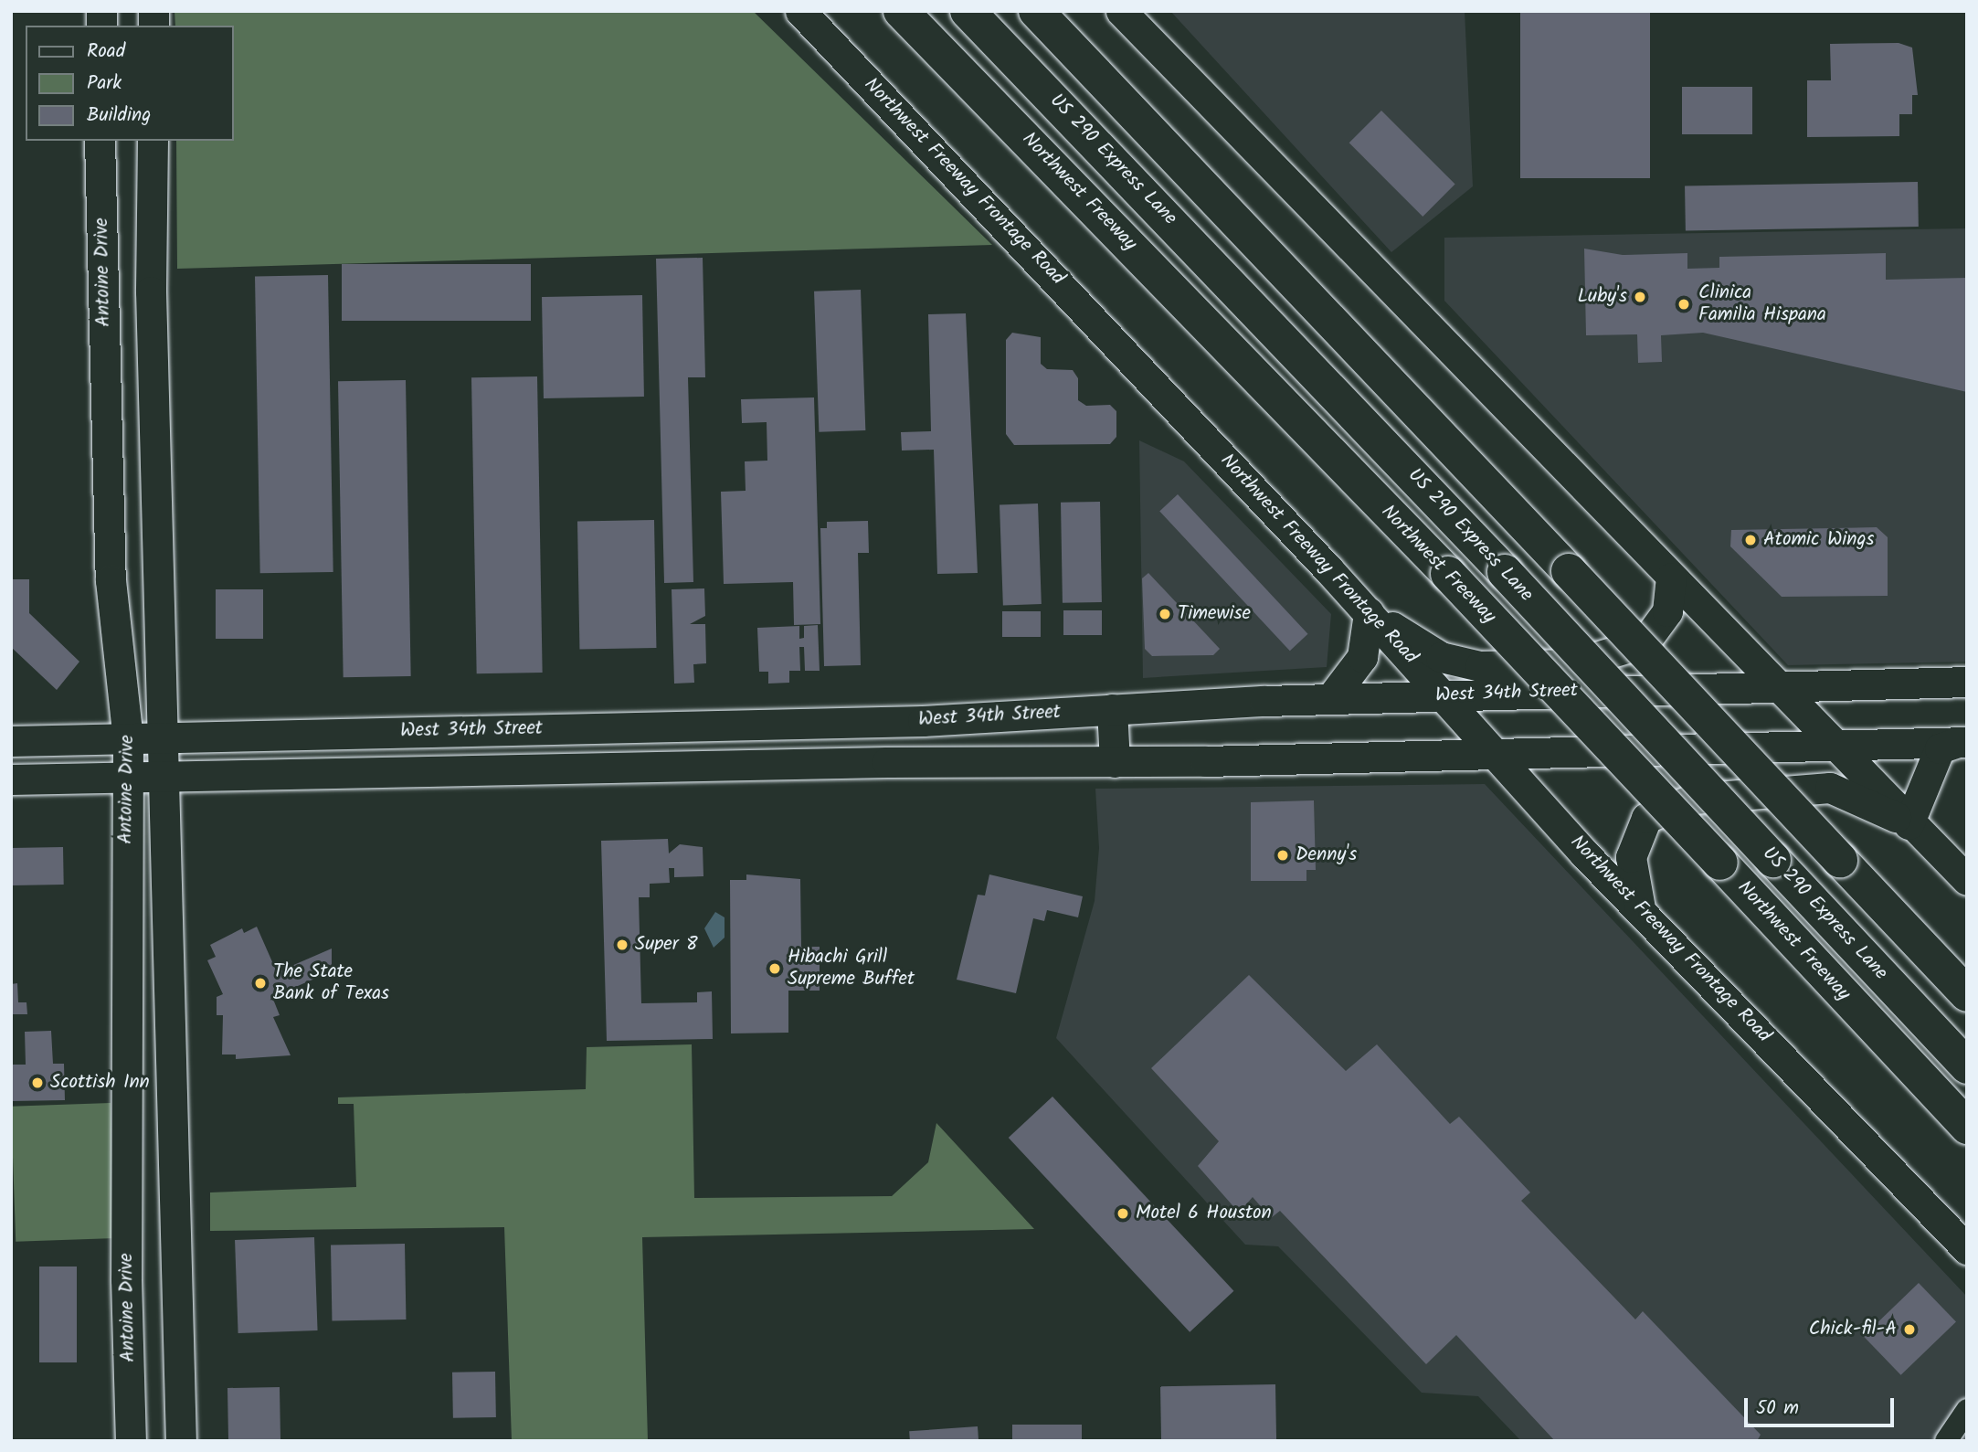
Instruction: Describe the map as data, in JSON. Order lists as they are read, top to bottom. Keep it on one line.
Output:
{"streets":{"highway":["US 290 Express Lane","Northwest Freeway"],"main road":["Northwest Freeway Frontage Road","Antoine Drive","West 34th Street"]},"crossings":[["Northwest Freeway Frontage Road","West 34th Street"],["Antoine Drive","West 34th Street"]],"places":["Luby's","Clinica Familia Hispana","Atomic Wings","Timewise","Denny's","Super 8","Hibachi Grill Supreme Buffet","The State Bank of Texas","Scottish Inn","Motel 6 Houston","Chick-fil-A"],"legend":["Road","Park","Building"],"scale_bar":"50 m"}
